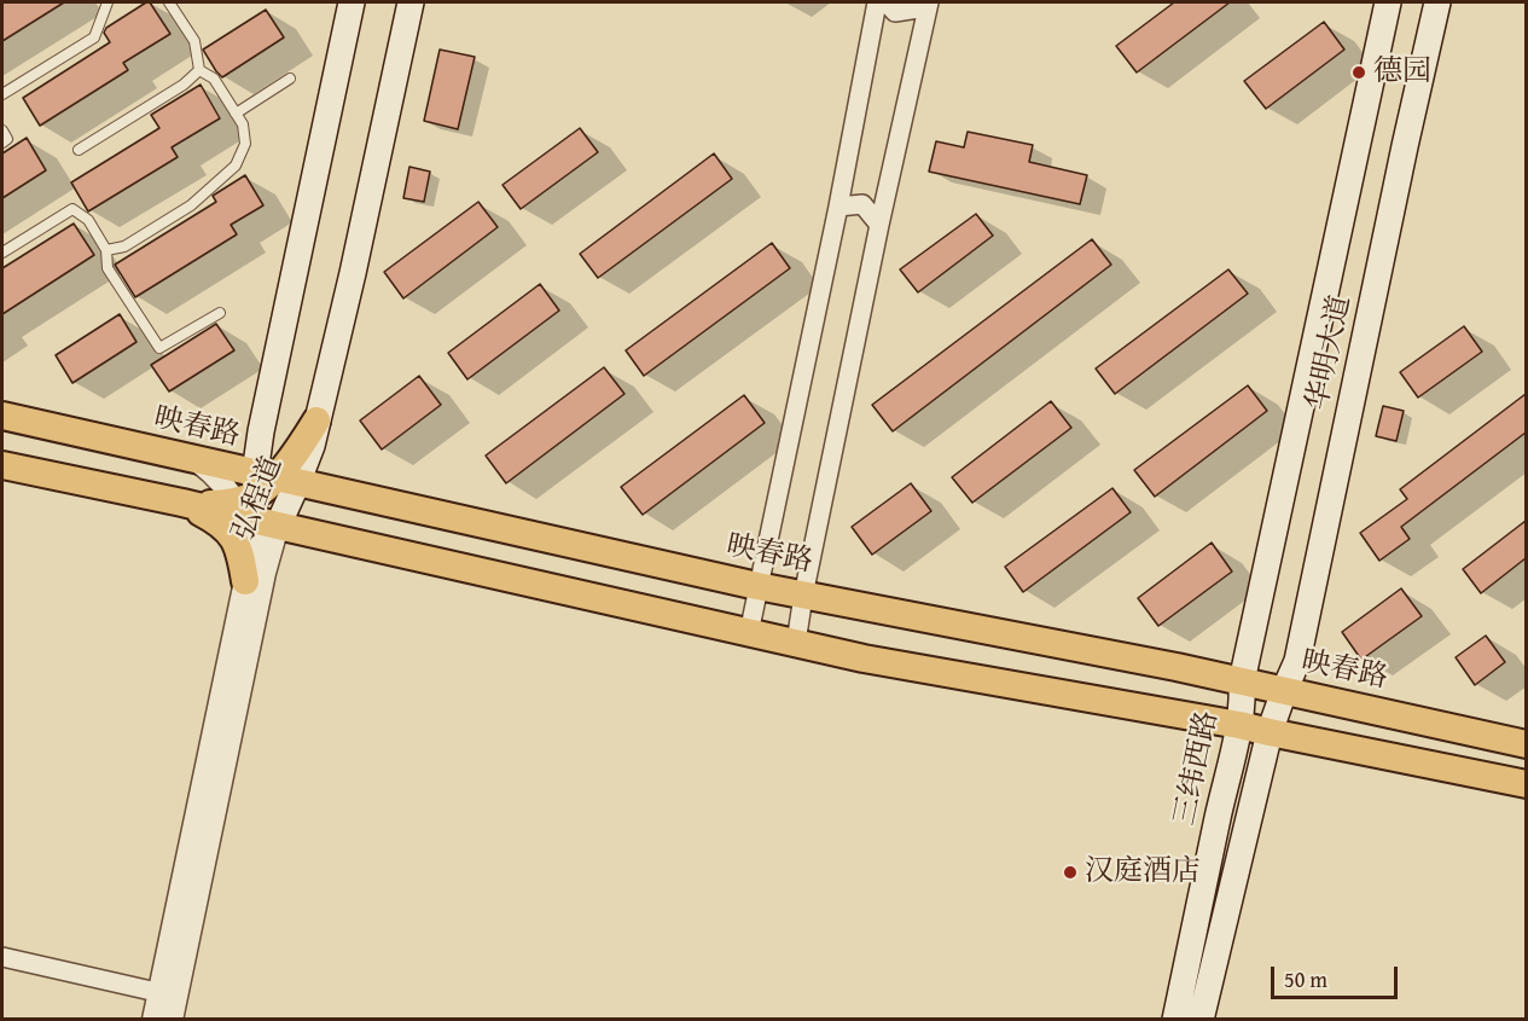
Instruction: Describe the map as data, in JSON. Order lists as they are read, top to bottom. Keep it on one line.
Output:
{"streets":{"main road":["华明大道","映春路","弘程道","三纬西路"]},"crossings":[["华明大道","映春路"],["华明大道","三纬西路"],["映春路","弘程道"],["映春路","三纬西路"]],"places":["德园","汉庭酒店"],"scale_bar":"50 m"}
